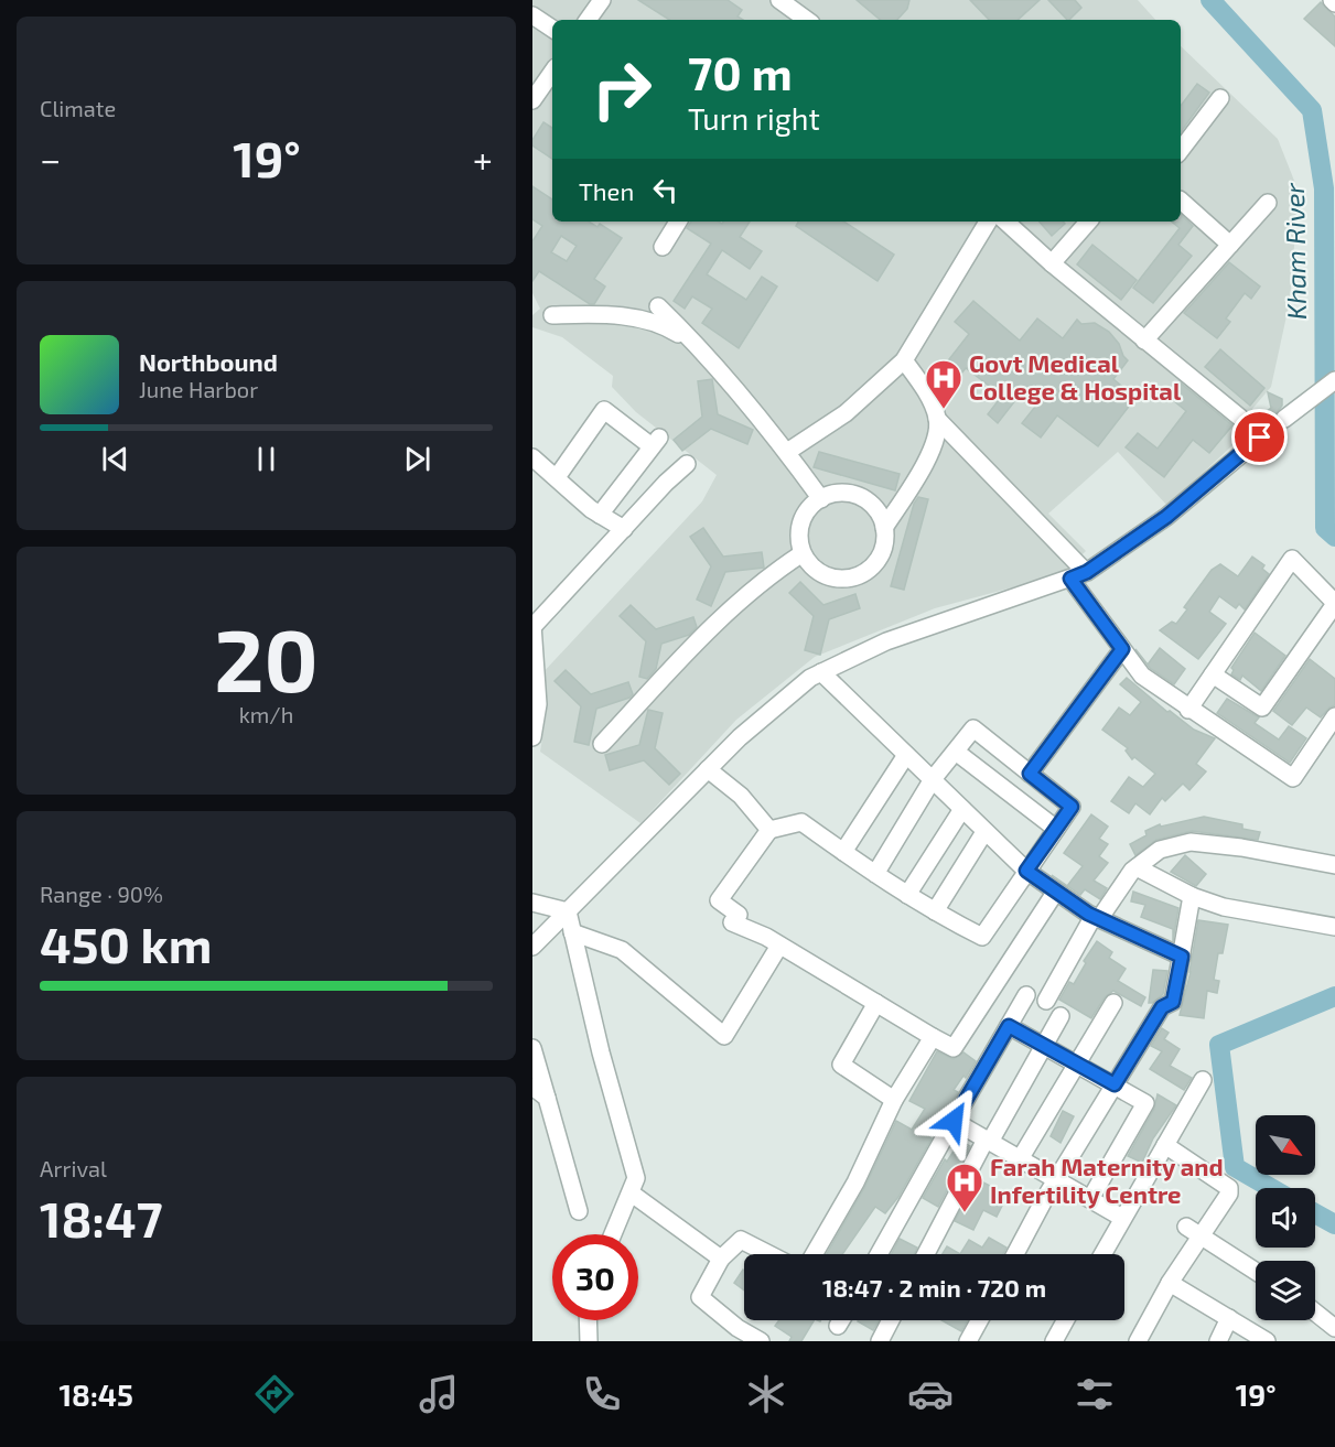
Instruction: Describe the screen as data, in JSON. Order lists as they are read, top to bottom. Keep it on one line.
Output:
{"water":["Kham River"],"places":{"hospital":["Govt Medical College & Hospital","Farah Maternity and Infertility Centre"]},"north":"bottom right","page":{"tile":["Climate",["20","km/h"],["Range · 90%","450 km"],["Arrival","18:47"]],"turn":["70 m","Turn right"],"heat":["−","19°","+"],"then":"Then","song":["Northbound","June Harbor"],"limit":"30","trip":"18:47 · 2 min · 720 m","tabs":["18:45","19°"]}}
